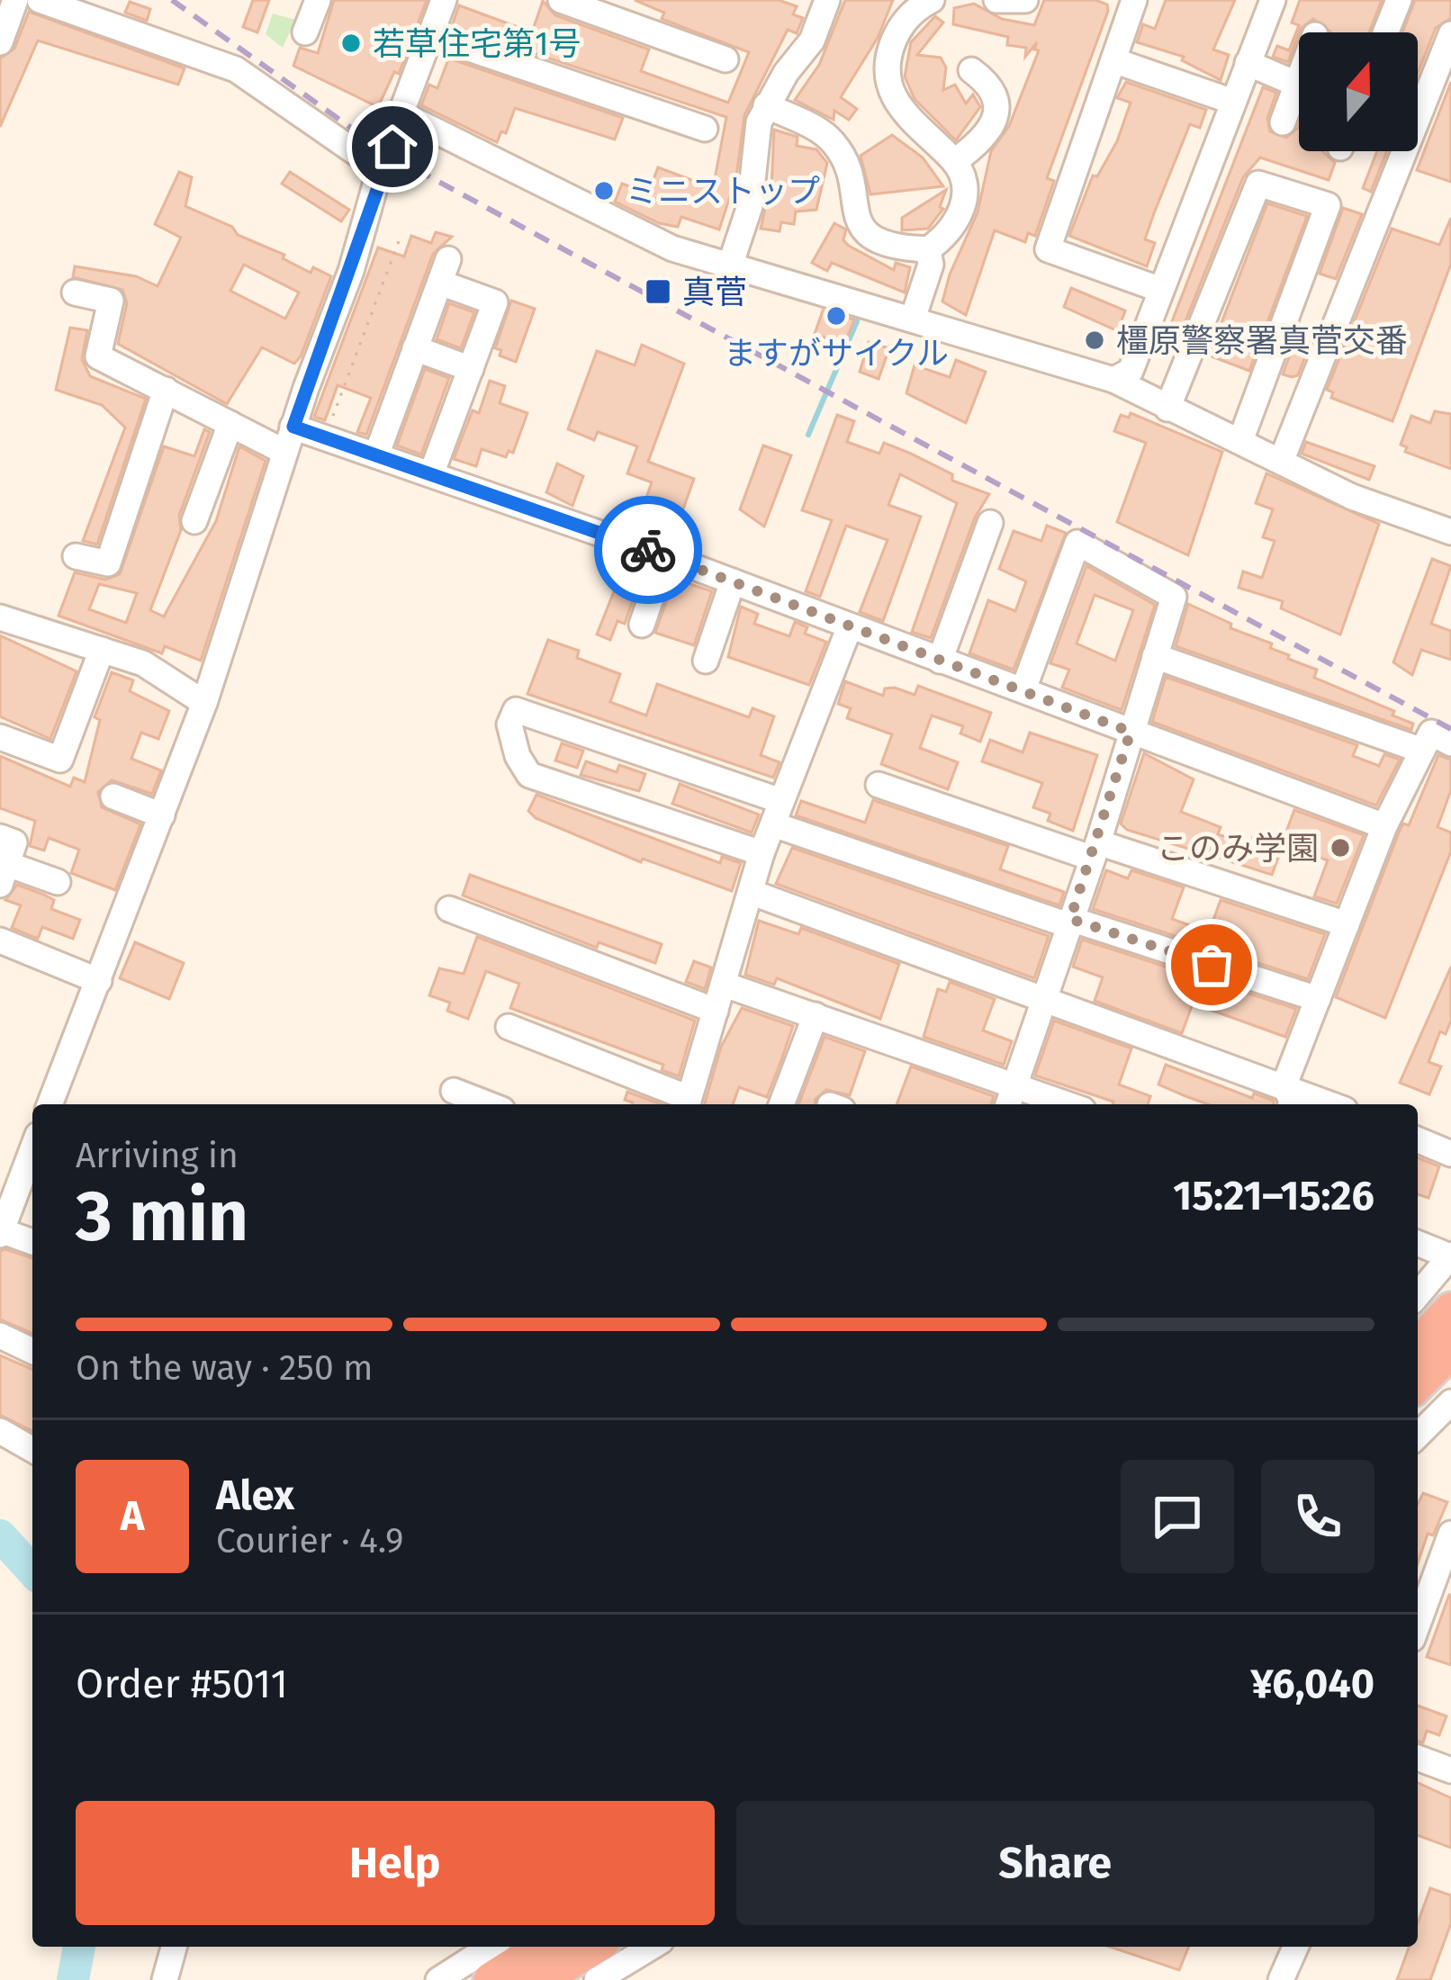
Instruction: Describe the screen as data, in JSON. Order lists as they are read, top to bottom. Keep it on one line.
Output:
{"places":{"other":["若草住宅第1号","ミニストップ","ますがサイクル","橿原警察署真菅交番","このみ学園"],"transit":["真菅"]},"north":"top","page":{"heading":["3 min","Arriving in","15:21–15:26"],"panel":["Alex","Courier · 4.9","Order #5011","¥6,040"],"bar":"On the way · 250 m","round":"A","buttons":["Help","Share"]}}
